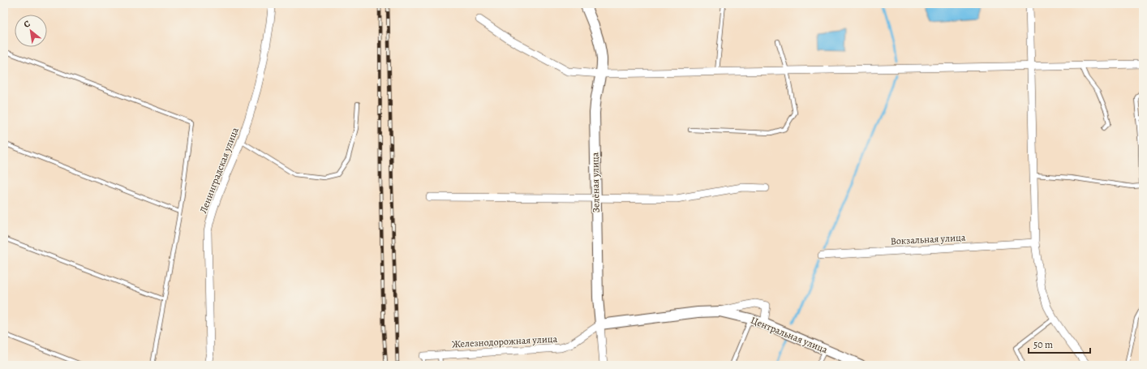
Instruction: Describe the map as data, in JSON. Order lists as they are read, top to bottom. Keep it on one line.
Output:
{"streets":{"street":["Ленинградская улица","Зелёная улица","Вокзальная улица","Центральная улица","Железнодорожная улица"]},"crossings":[["Зелёная улица","Центральная улица"],["Зелёная улица","Железнодорожная улица"],["Центральная улица","Железнодорожная улица"]],"scale_bar":"50 m","north":"top left"}
